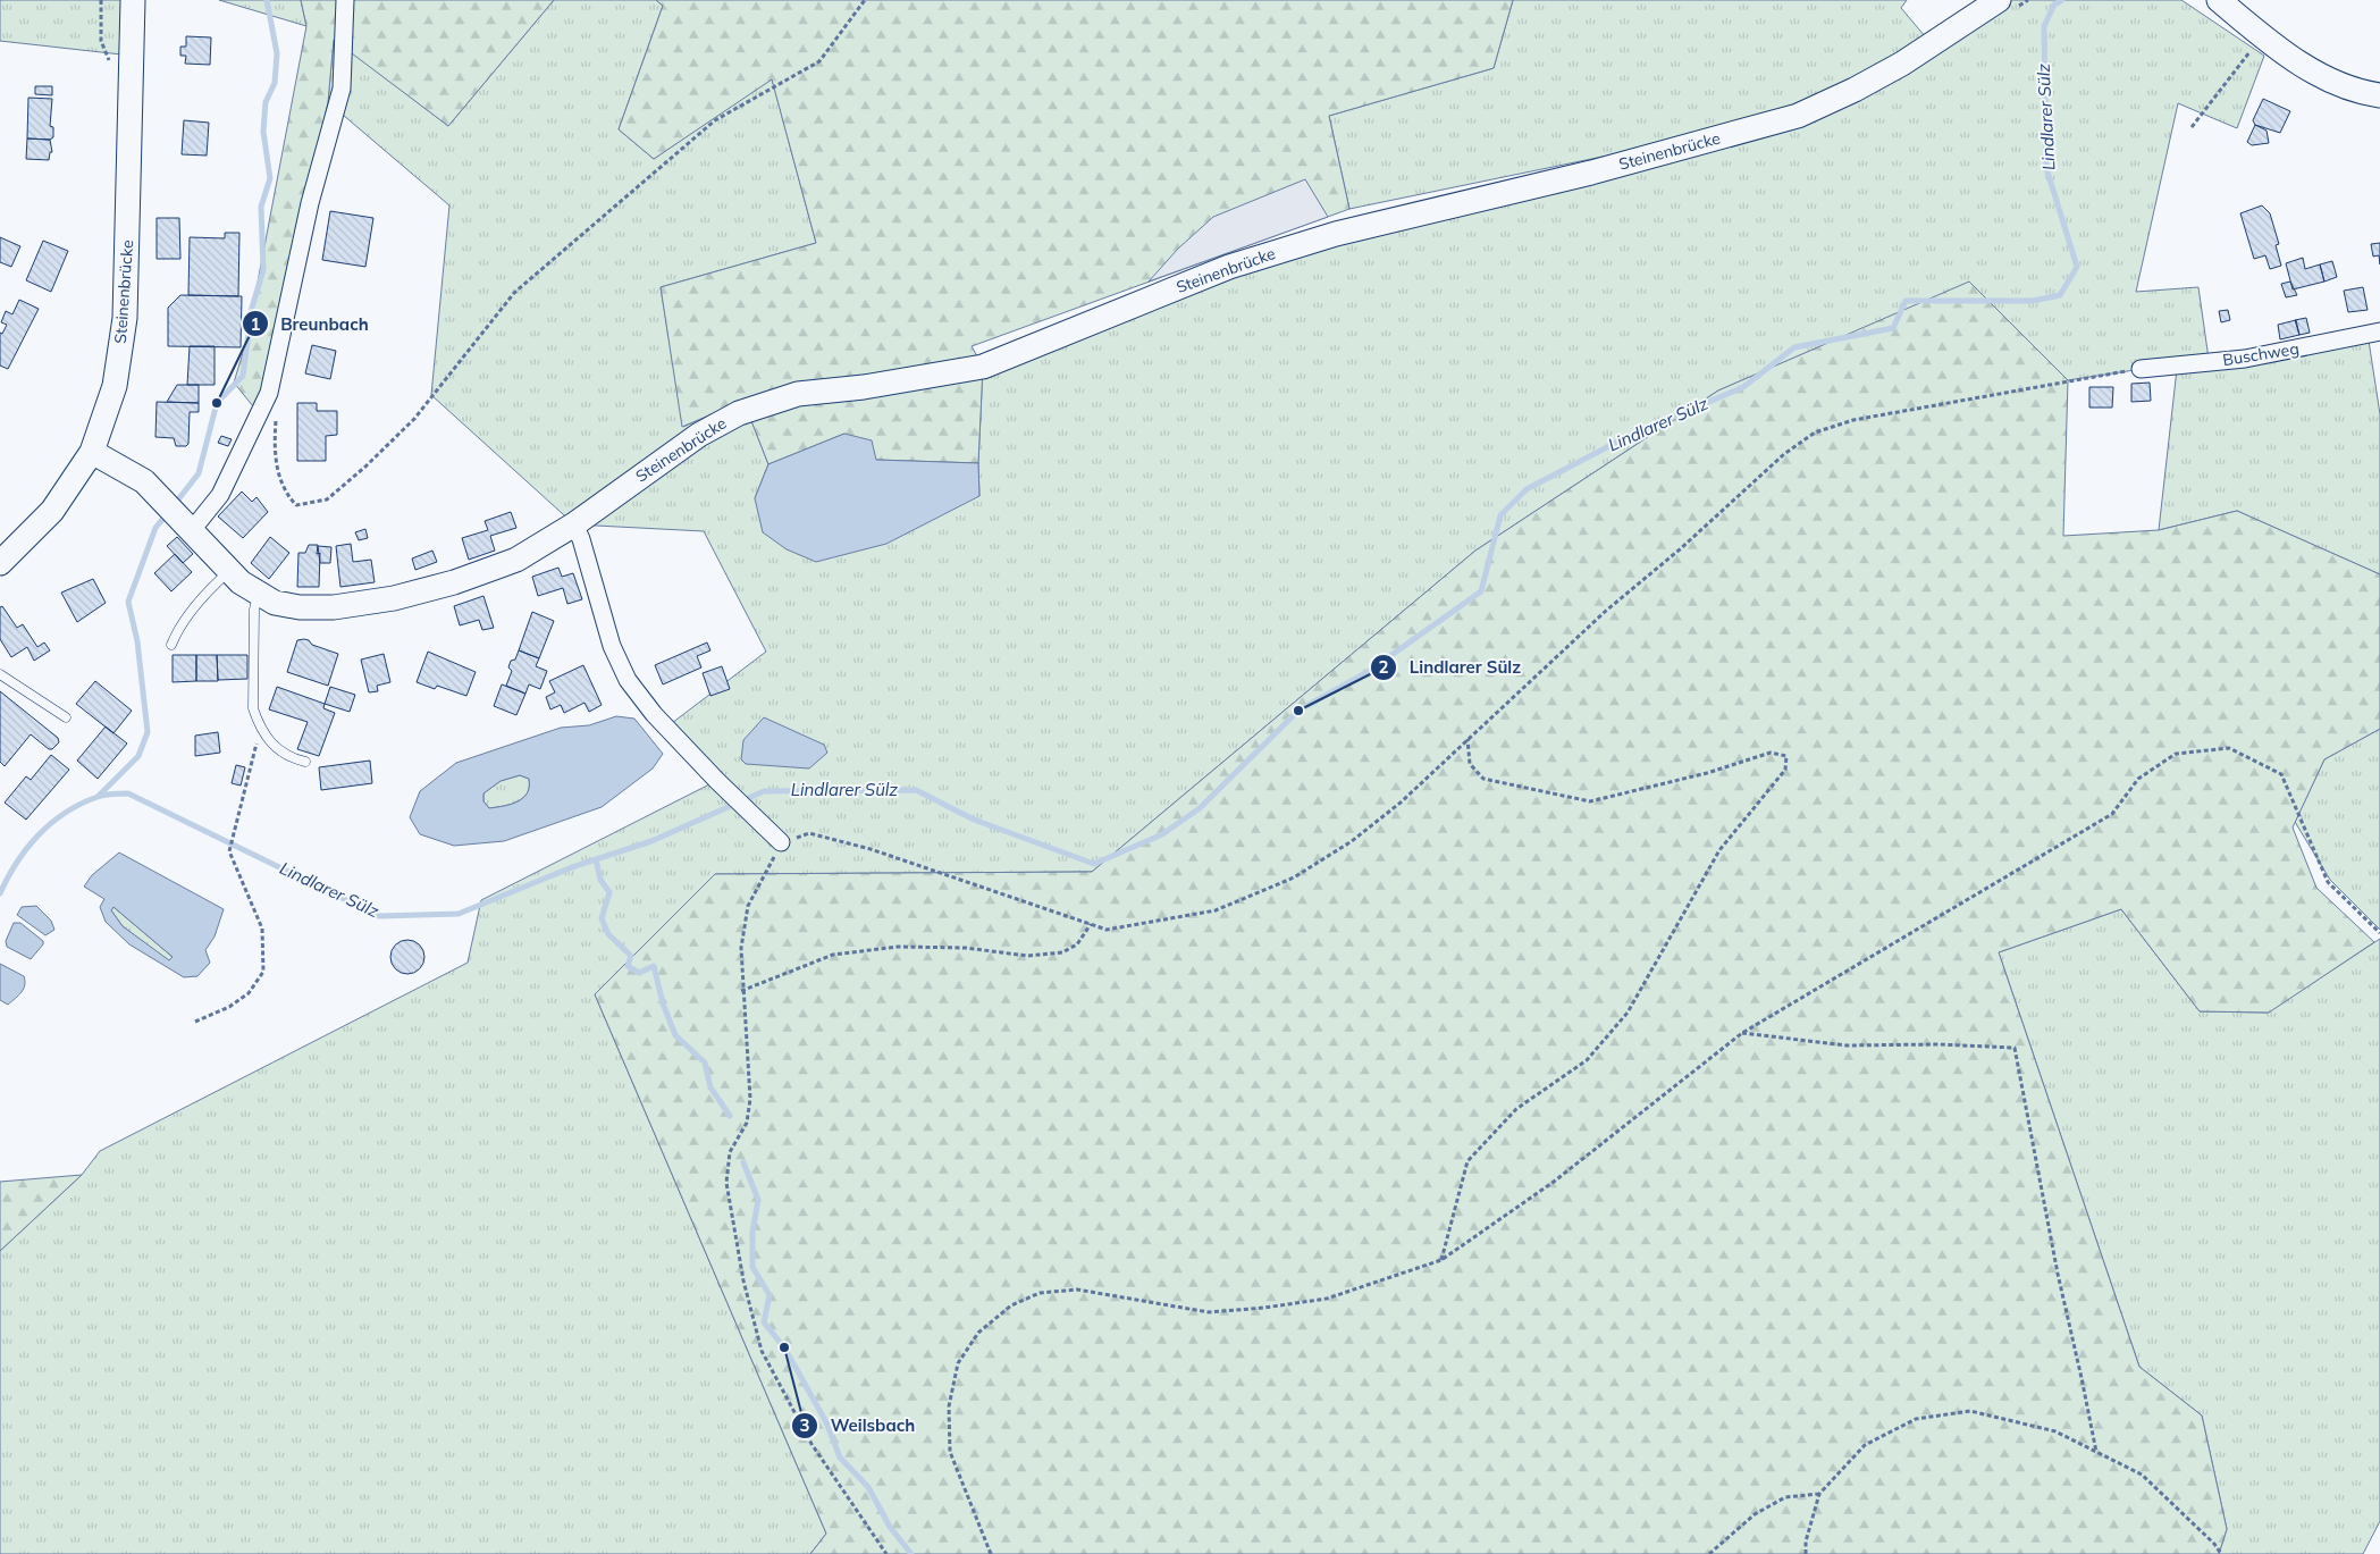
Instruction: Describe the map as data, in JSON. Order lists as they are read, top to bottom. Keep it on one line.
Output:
{"streets":{"main road":["Steinenbrücke"],"street":["Buschweg"]},"water":["Lindlarer Sülz"],"places":["Breunbach","Lindlarer Sülz","Weilsbach"]}
